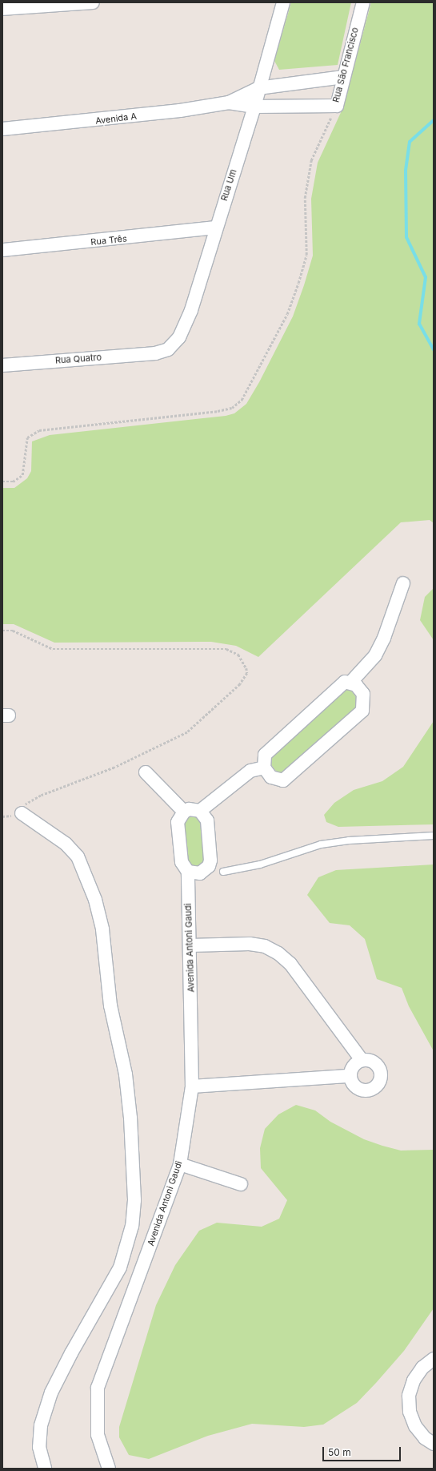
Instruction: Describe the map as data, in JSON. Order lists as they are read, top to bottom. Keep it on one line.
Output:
{"streets":{"street":["Rua São Francisco","Avenida A","Rua Um","Rua Três","Rua Quatro","Avenida Antoni Gaudi"]},"crossings":[["Rua São Francisco","Avenida A"],["Rua São Francisco","Rua Um"],["Avenida A","Rua Um"],["Rua Um","Rua Três"],["Rua Um","Rua Quatro"]],"scale_bar":"50 m"}
